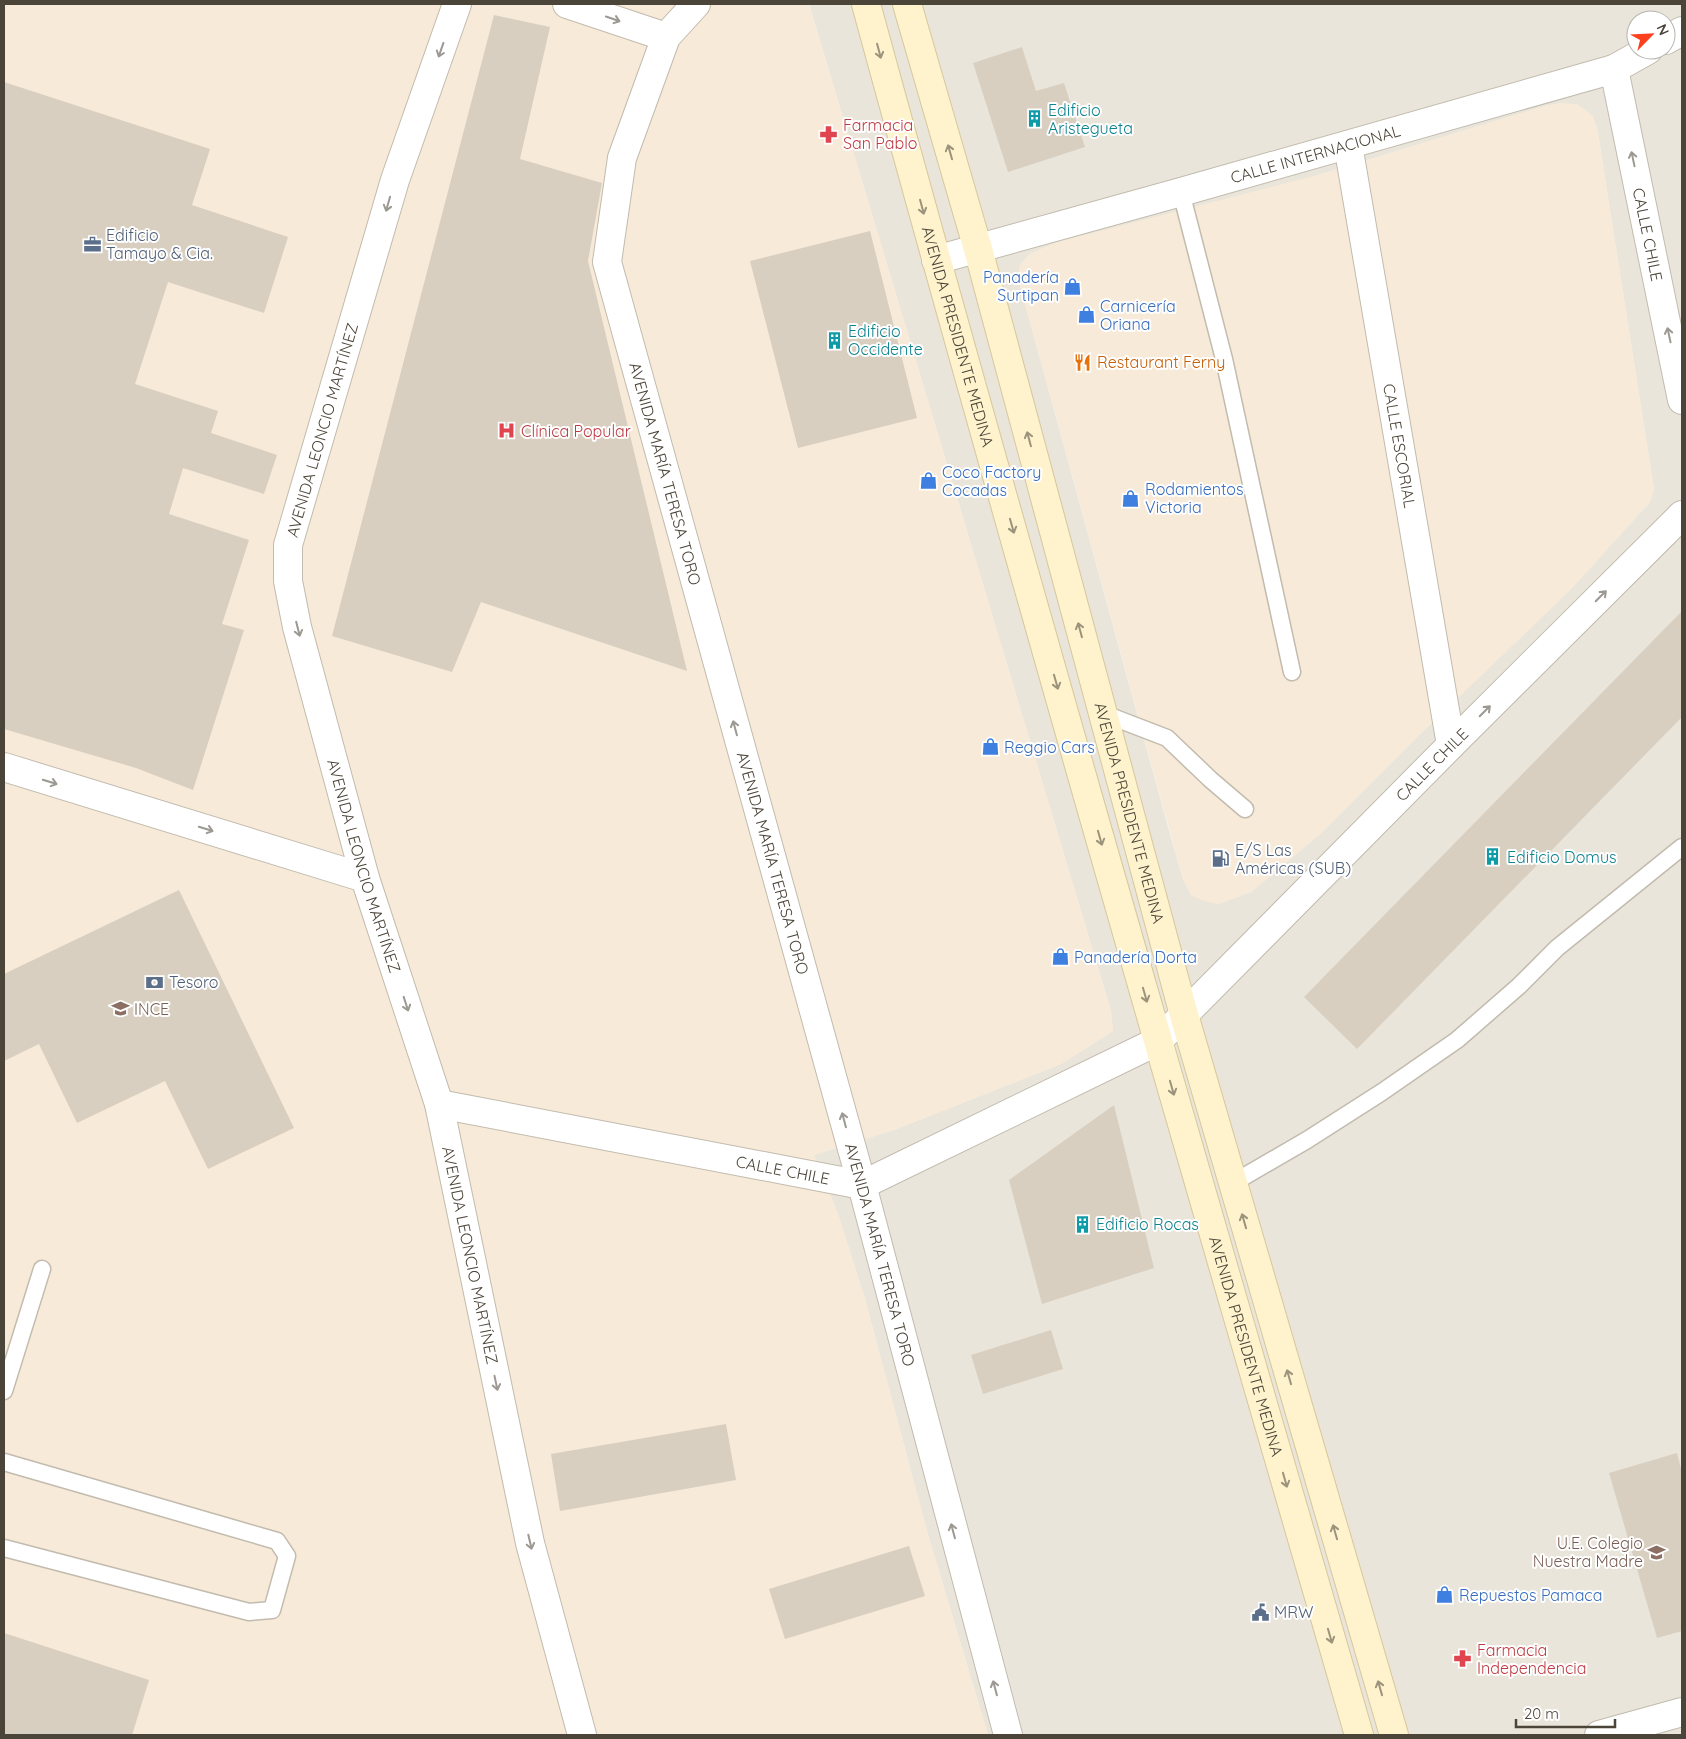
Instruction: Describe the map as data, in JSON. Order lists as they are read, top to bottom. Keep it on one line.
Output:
{"streets":{"street":["CALLE INTERNACIONAL","CALLE CHILE","AVENIDA PRESIDENTE MEDINA","AVENIDA LEONCIO MARTÍNEZ","CALLE ESCORIAL","AVENIDA MARÍA TERESA TORO"]},"crossings":[["CALLE INTERNACIONAL","CALLE CHILE"],["CALLE INTERNACIONAL","AVENIDA PRESIDENTE MEDINA"],["CALLE INTERNACIONAL","CALLE ESCORIAL"],["CALLE CHILE","AVENIDA PRESIDENTE MEDINA"],["CALLE CHILE","AVENIDA LEONCIO MARTÍNEZ"],["CALLE CHILE","CALLE ESCORIAL"],["CALLE CHILE","AVENIDA MARÍA TERESA TORO"]],"one_way":["CALLE CHILE","AVENIDA LEONCIO MARTÍNEZ","AVENIDA MARÍA TERESA TORO"],"places":{"building":["Edificio Aristegueta","Edificio Occidente","Edificio Domus","Edificio Rocas"],"pharmacy":["Farmacia San Pablo","Farmacia Independencia"],"office":["Edificio Tamayo & Cia."],"shop":["Panadería Surtipan","Carnicería Oriana","Coco Factory Cocadas","Rodamientos Victoria","Reggio Cars","Panadería Dorta","Repuestos Pamaca"],"restaurant":["Restaurant Ferny"],"hospital":["Clínica Popular"],"fuel station":["E/S Las Américas (SUB)"],"bank":["Tesoro"],"school or university":["INCE","U.E. Colegio Nuestra Madre"],"public building":["MRW"]},"scale_bar":"20 m","north":"top right"}
